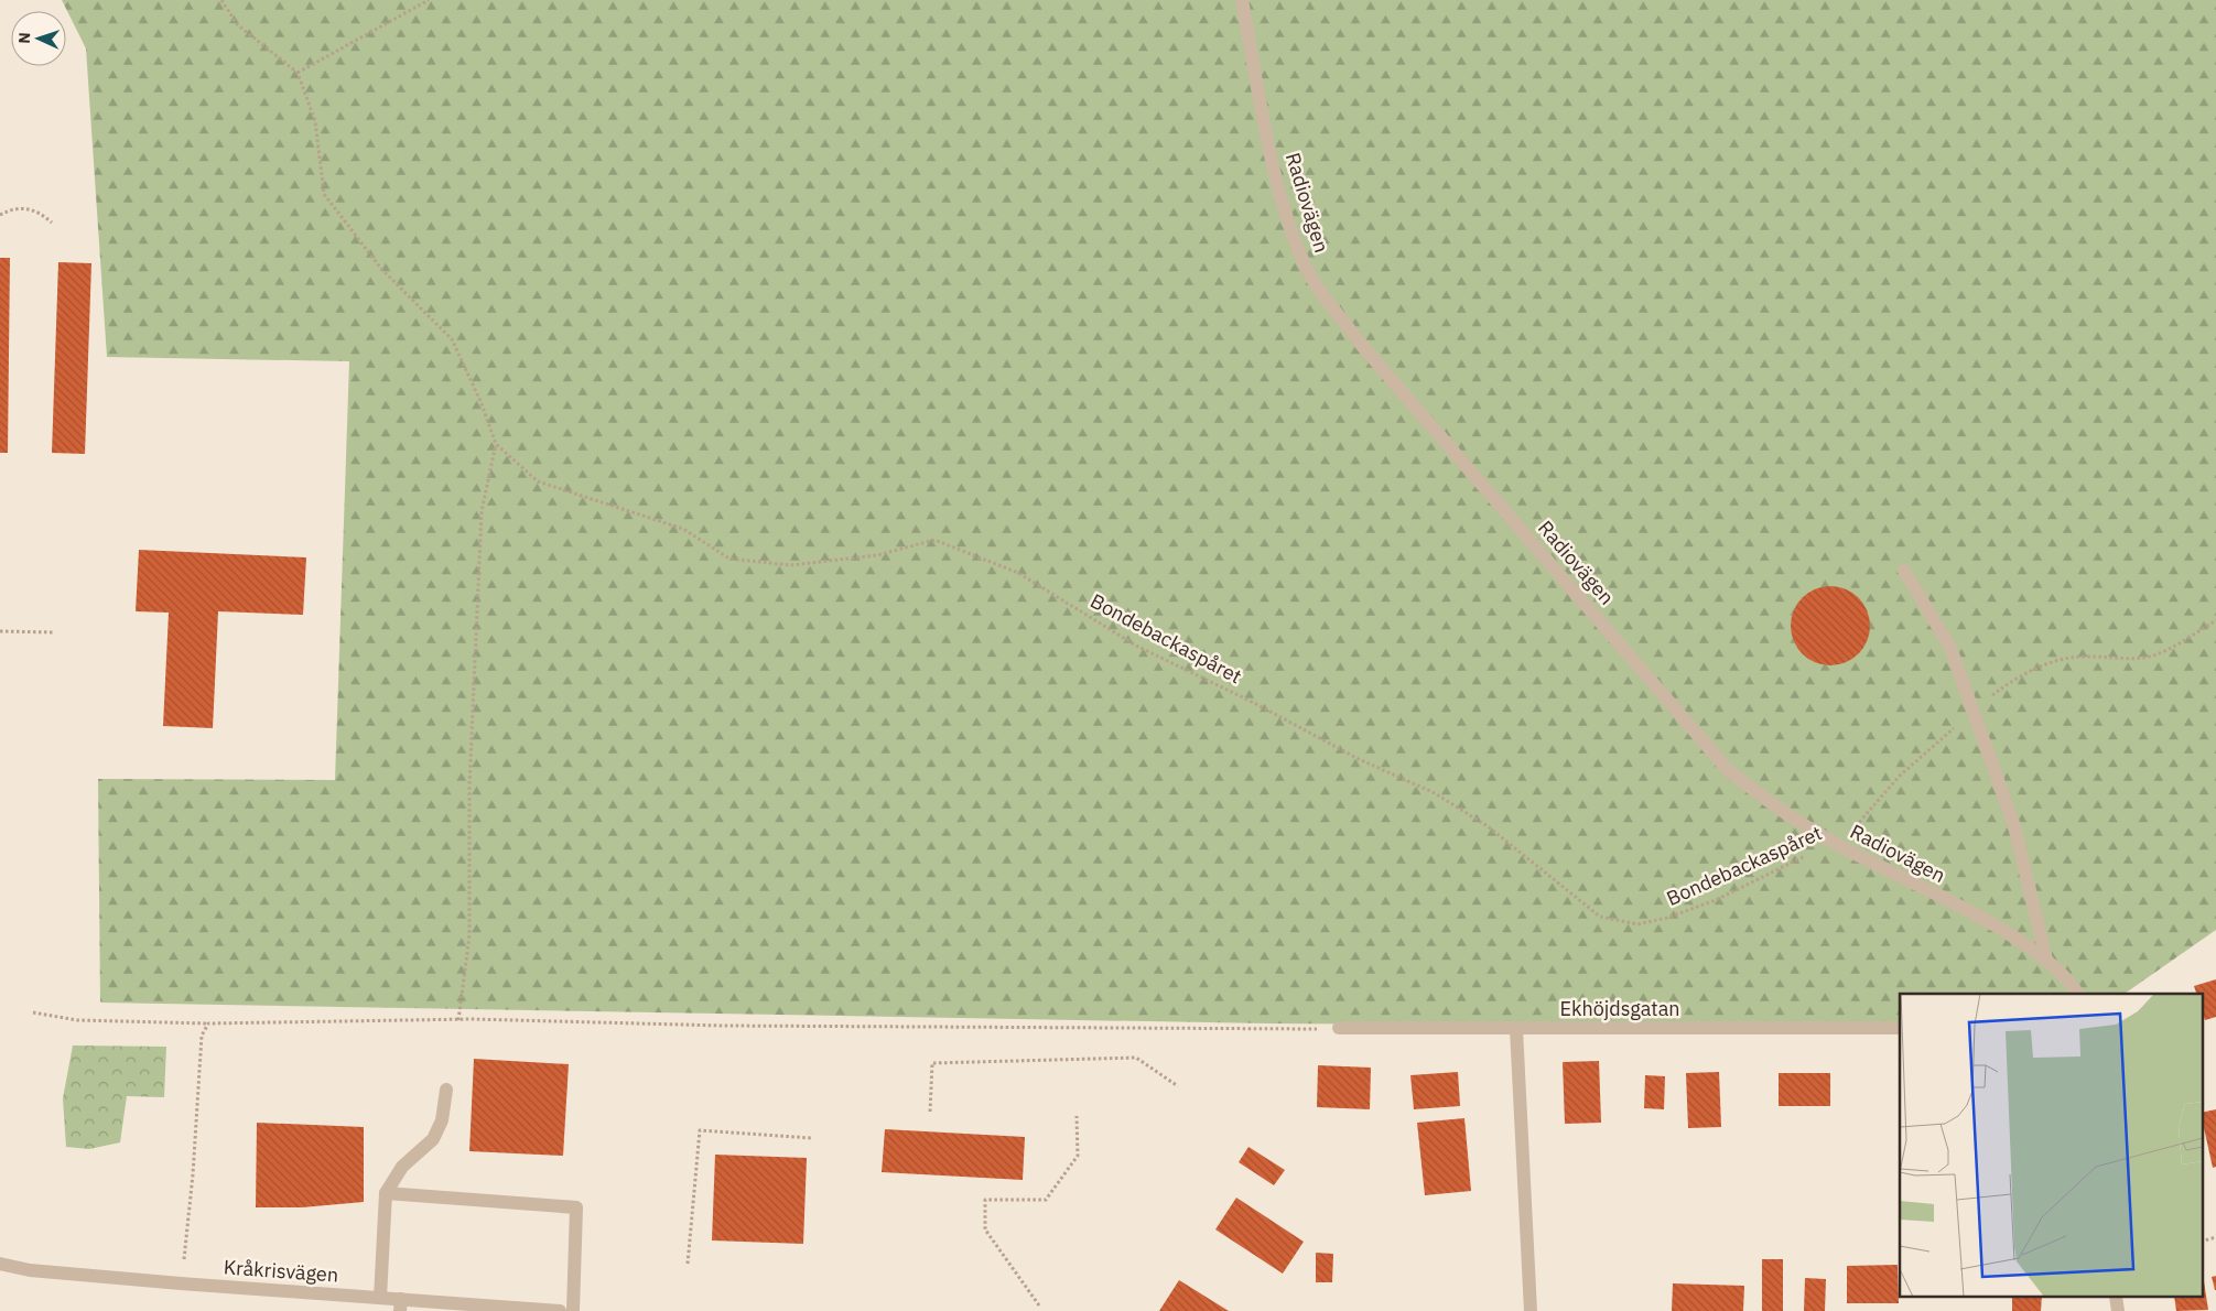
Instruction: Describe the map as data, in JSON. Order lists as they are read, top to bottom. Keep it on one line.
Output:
{"streets":{"street":["Radiovägen","Ekhöjdsgatan","Kråkrisvägen"],"path":["Bondebackaspåret"]},"crossings":[["Radiovägen","Bondebackaspåret"]],"north":"left"}
